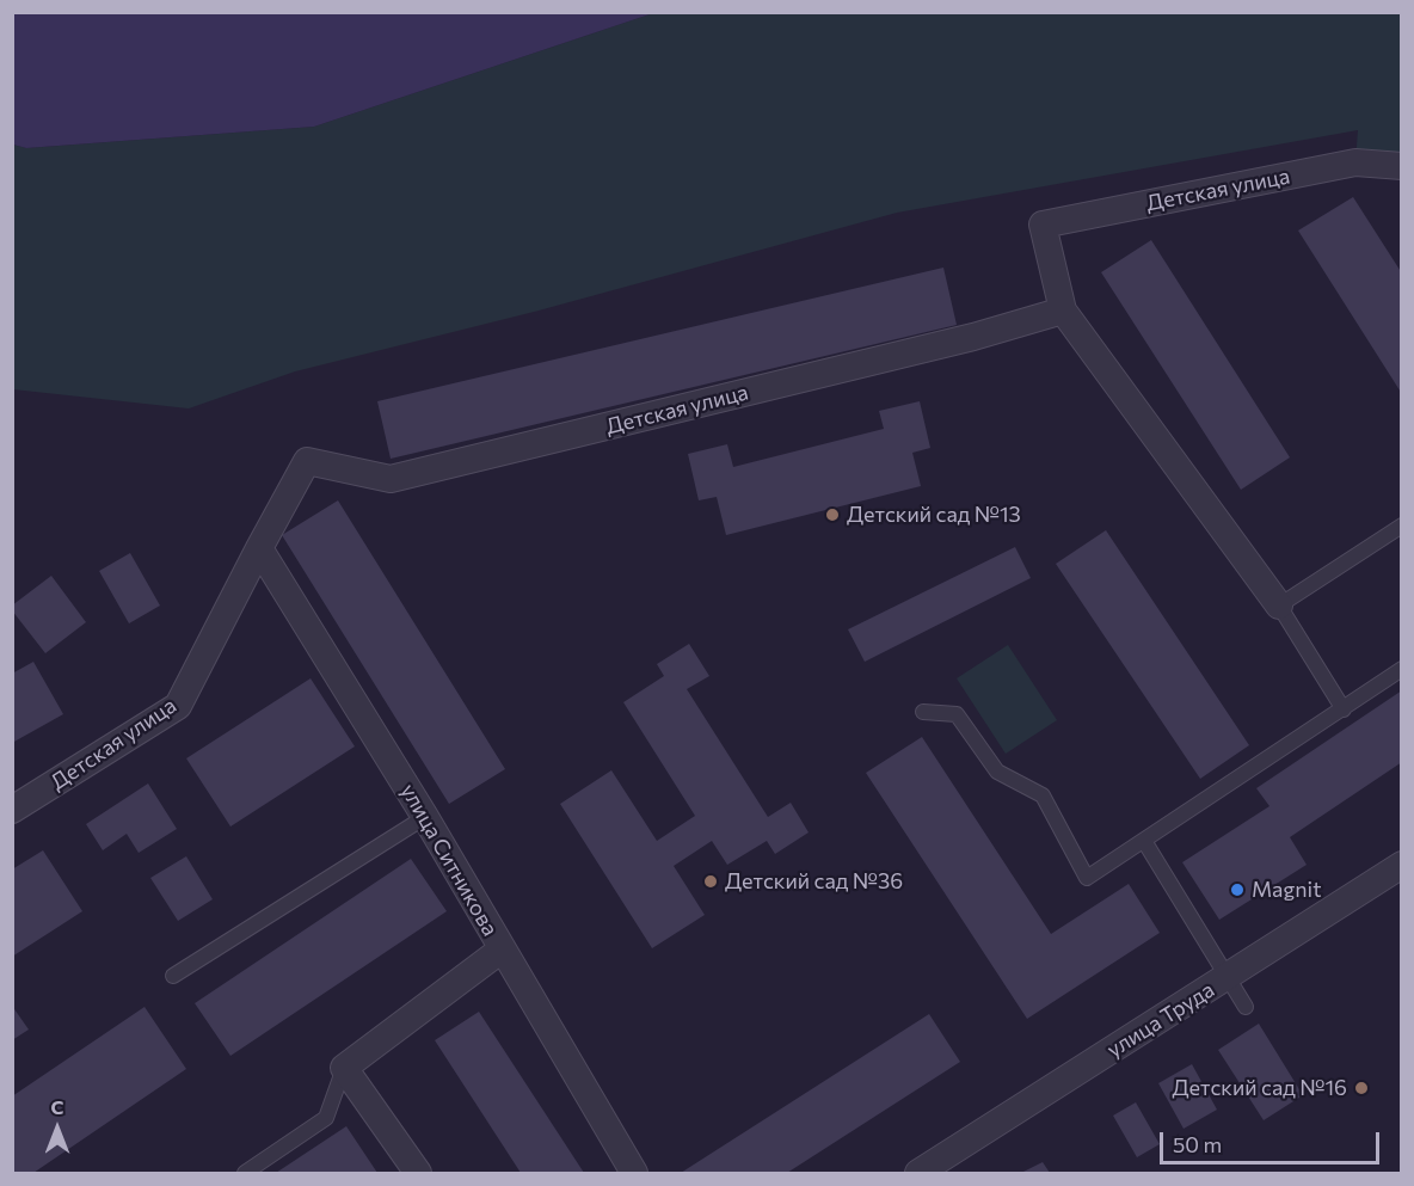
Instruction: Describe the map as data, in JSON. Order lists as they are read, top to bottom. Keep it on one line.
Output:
{"streets":{"street":["Детская улица","улица Ситникова","улица Труда"]},"crossings":[["Детская улица","улица Ситникова"]],"places":["Детский сад №13","Детский сад №36","Magnit","Детский сад №16"],"scale_bar":"50 m","north":"top"}
